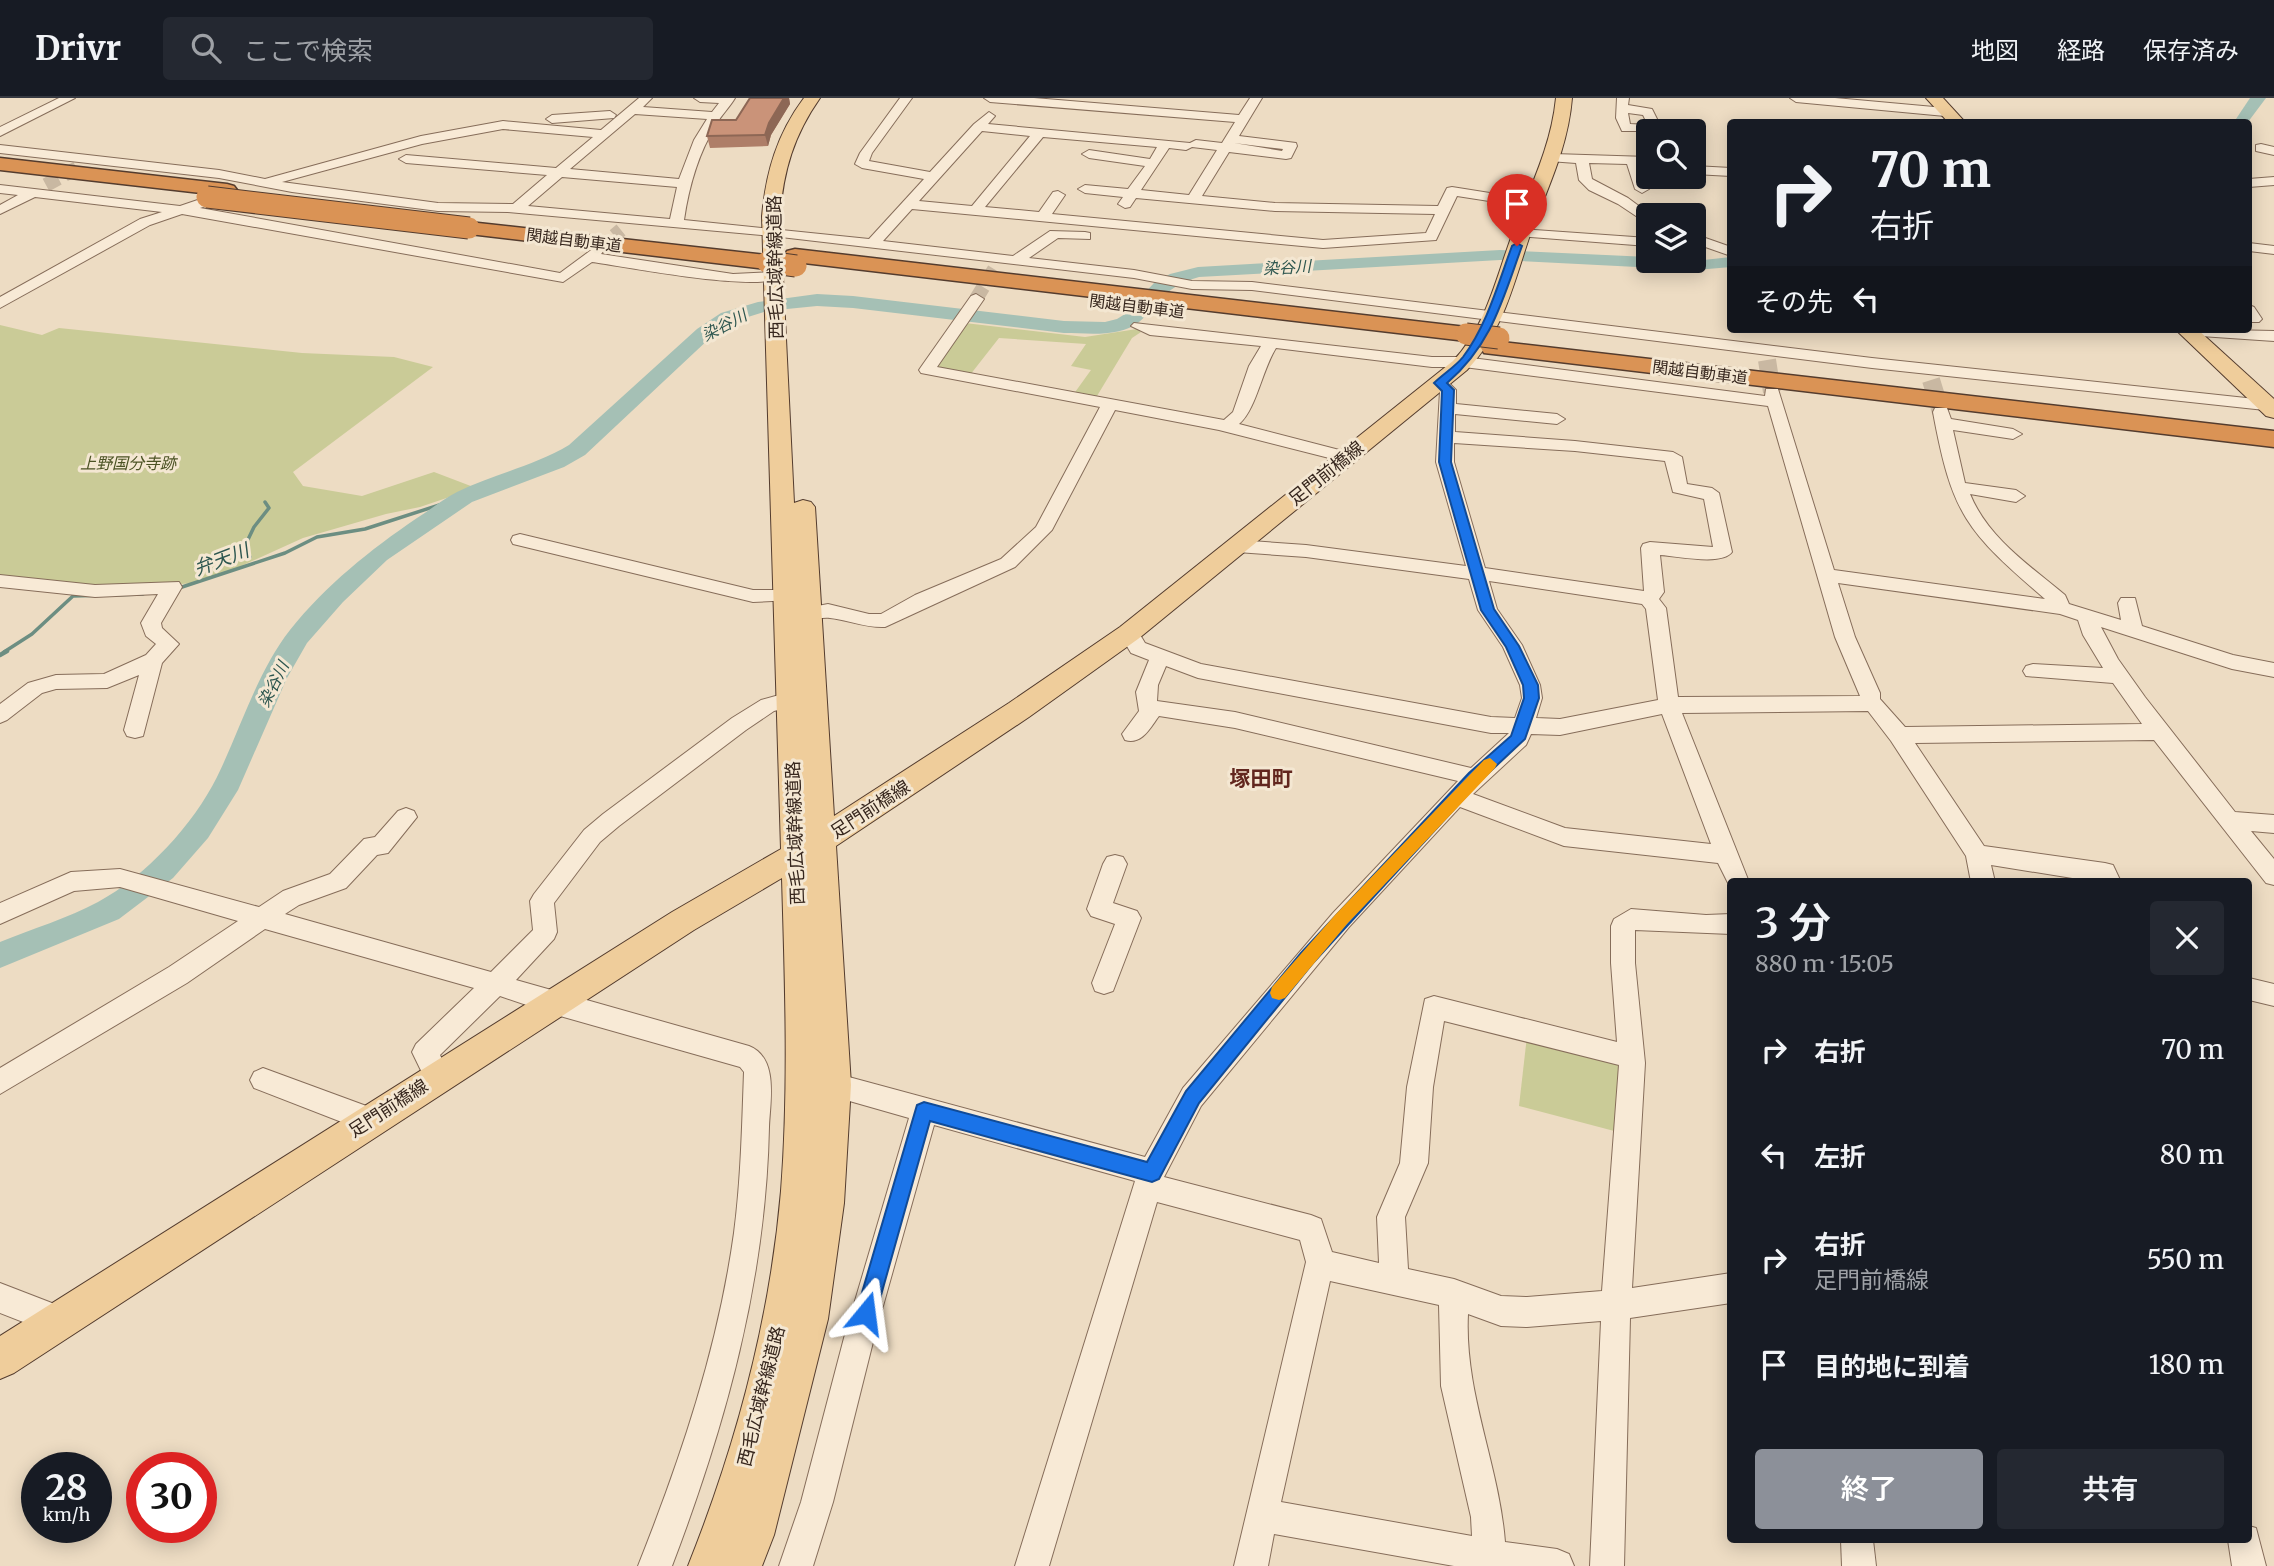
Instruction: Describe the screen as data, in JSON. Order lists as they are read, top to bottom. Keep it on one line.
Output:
{"streets":{"highway":["関越自動車道"],"main road":["西毛広域幹線道路","足門前橋線"]},"crossings":[["関越自動車道","西毛広域幹線道路"],["関越自動車道","足門前橋線"],["西毛広域幹線道路","足門前橋線"]],"districts":["塚田町"],"water":["染谷川","弁天川"],"parks":["上野国分寺跡"],"page":{"header":"Drivr","search":"ここで検索","nav":["地図","経路","保存済み"],"turn":["70 m","右折"],"then":"その先","heading":["3 分","880 m · 15:05"],"list":[{"name":"右折","value":"70 m"},{"name":"左折","value":"80 m"},{"name":"右折","note":"足門前橋線","value":"550 m"},{"name":"目的地に到着","value":"180 m"}],"buttons":["終了","共有"],"speed":"28 km/h","limit":"30"}}
